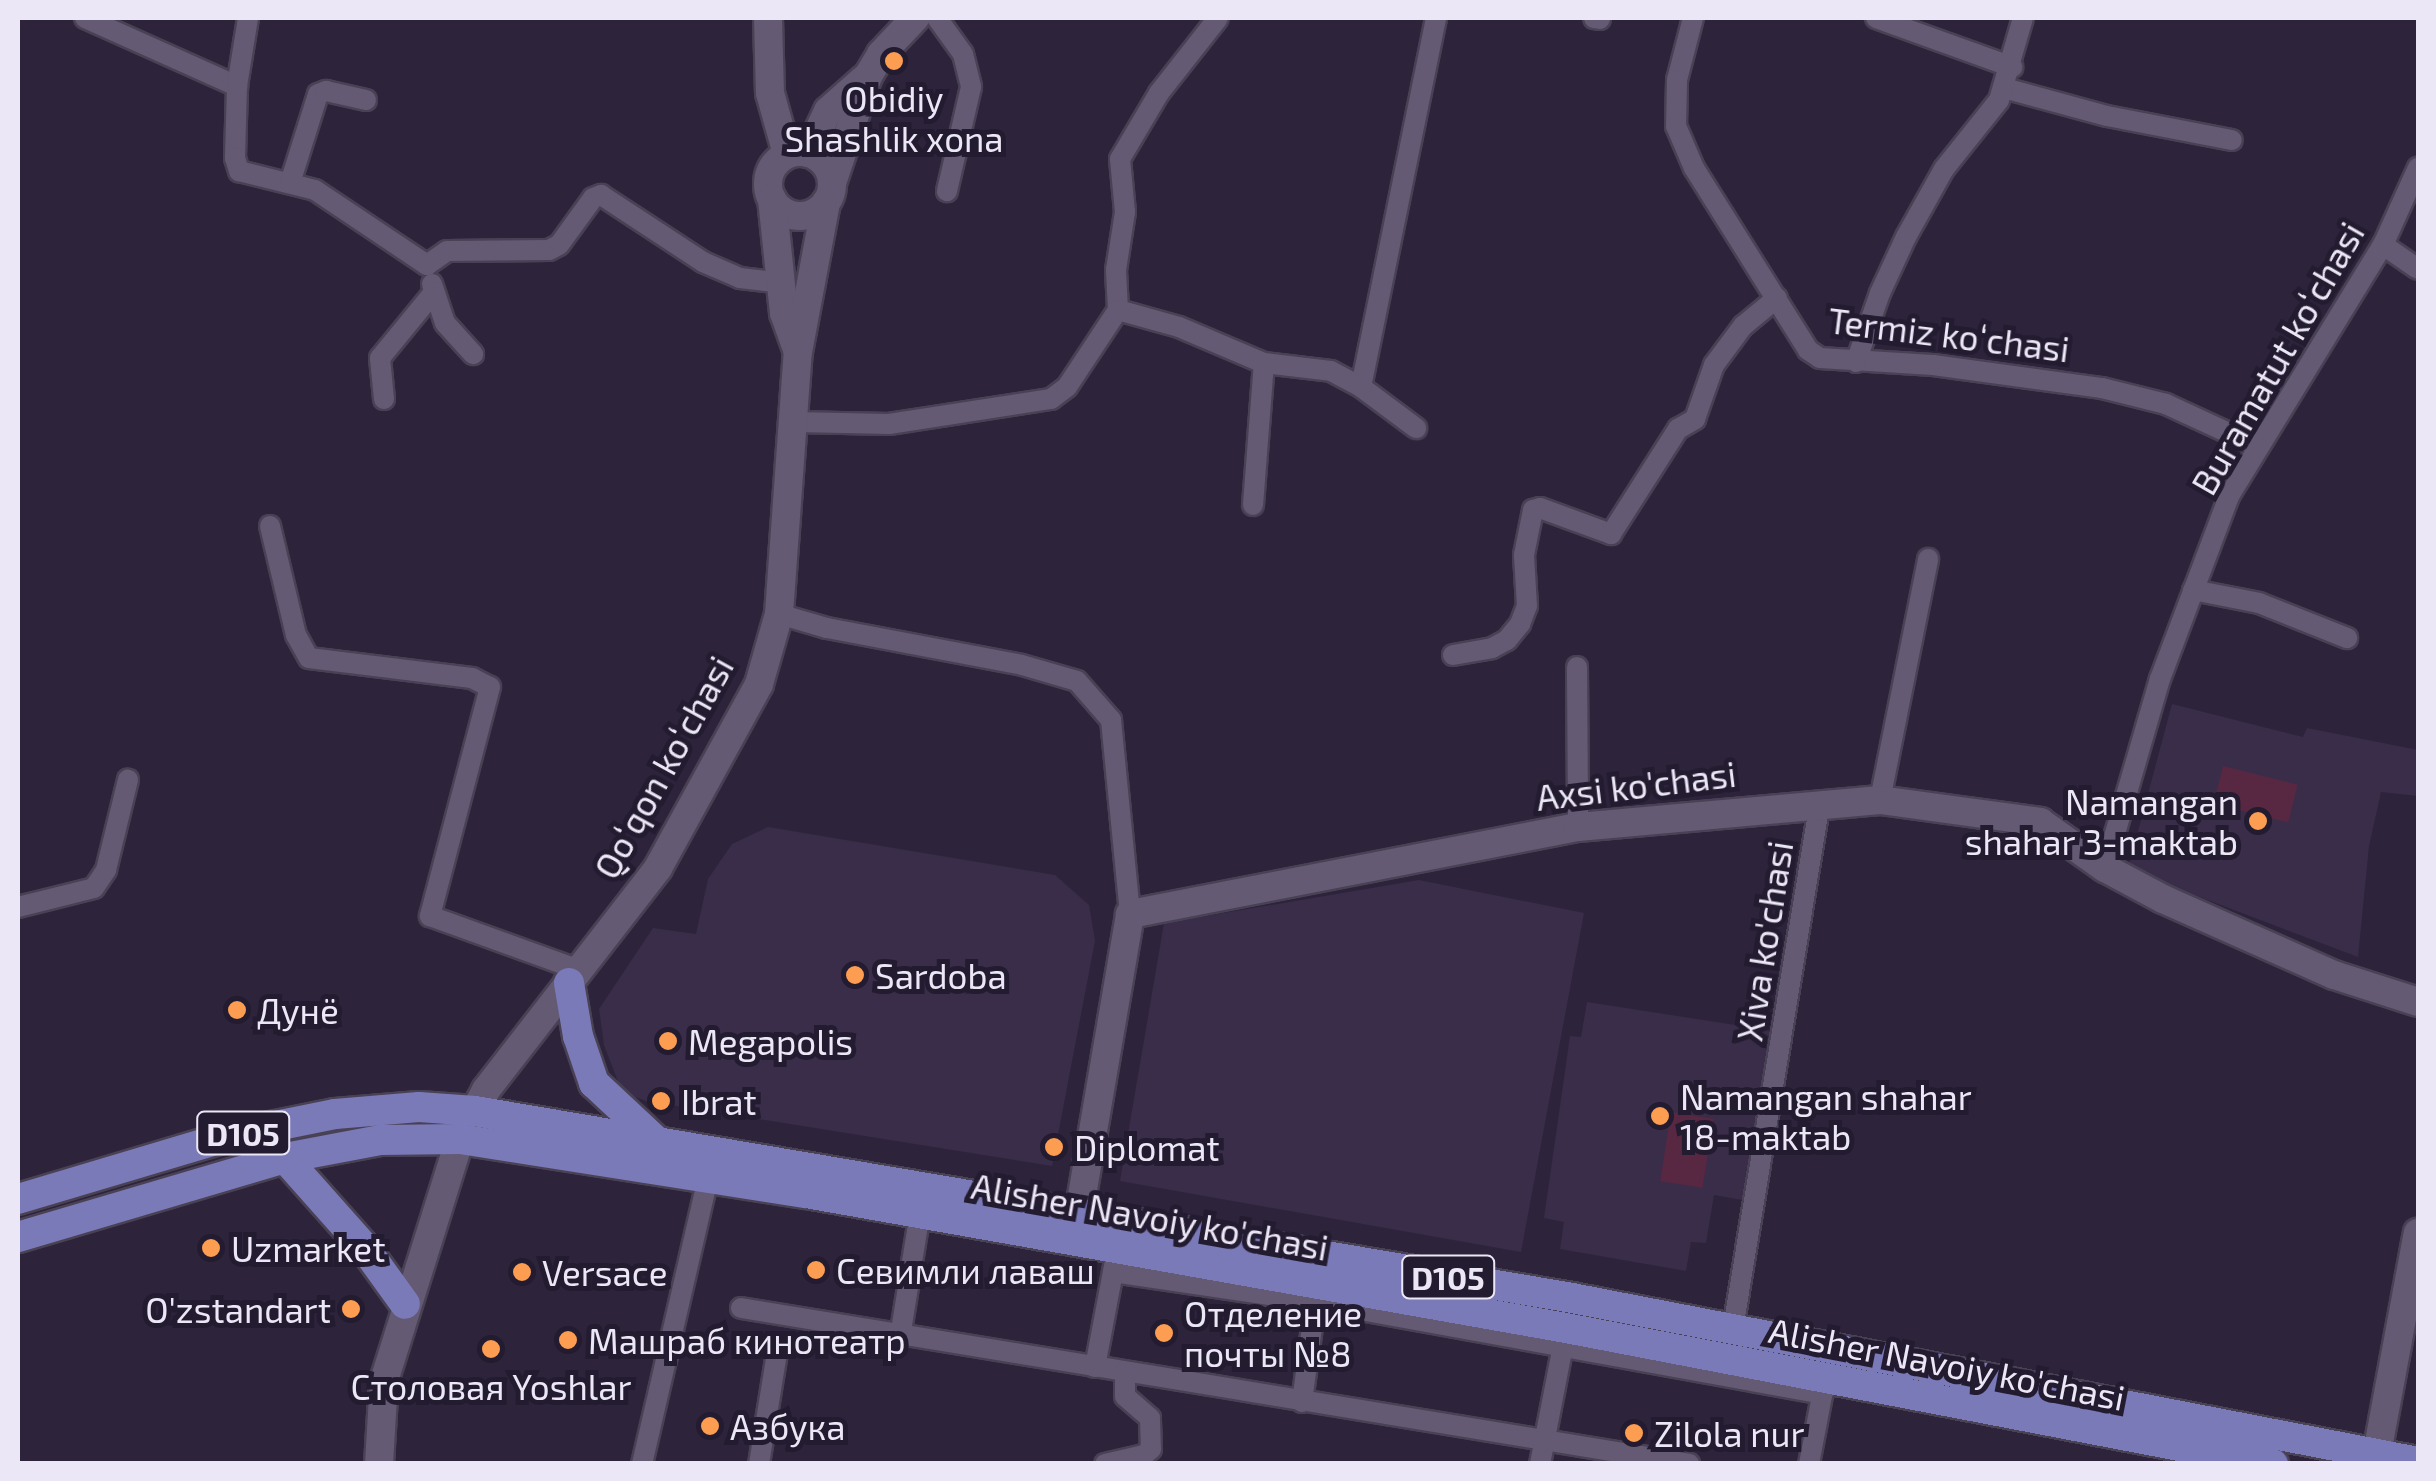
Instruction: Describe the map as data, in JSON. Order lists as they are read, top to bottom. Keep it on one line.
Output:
{"streets":{"main road":["D105","Alisher Navoiy ko'chasi"],"street":["Termiz koʻchasi","Buramatut koʻchasi","Qoʻqon koʻchasi","Axsi ko'chasi","Xiva ko'chasi"]},"crossings":[["Termiz koʻchasi","Buramatut koʻchasi"],["Buramatut koʻchasi","Axsi ko'chasi"],["Qoʻqon koʻchasi","D105"],["Qoʻqon koʻchasi","Alisher Navoiy ko'chasi"],["Axsi ko'chasi","Xiva ko'chasi"],["Xiva ko'chasi","Alisher Navoiy ko'chasi"],["D105","Alisher Navoiy ko'chasi"]],"places":["Obidiy Shashlik xona","Namangan shahar 3-maktab","Sardoba","Дунё","Megapolis","Ibrat","Namangan shahar 18-maktab","Diplomat","Uzmarket","Севимли лаваш","Versace","O'zstandart","Отделение почты №8","Машраб кинотеатр","Столовая Yoshlar","Азбука","Zilola nur"]}
